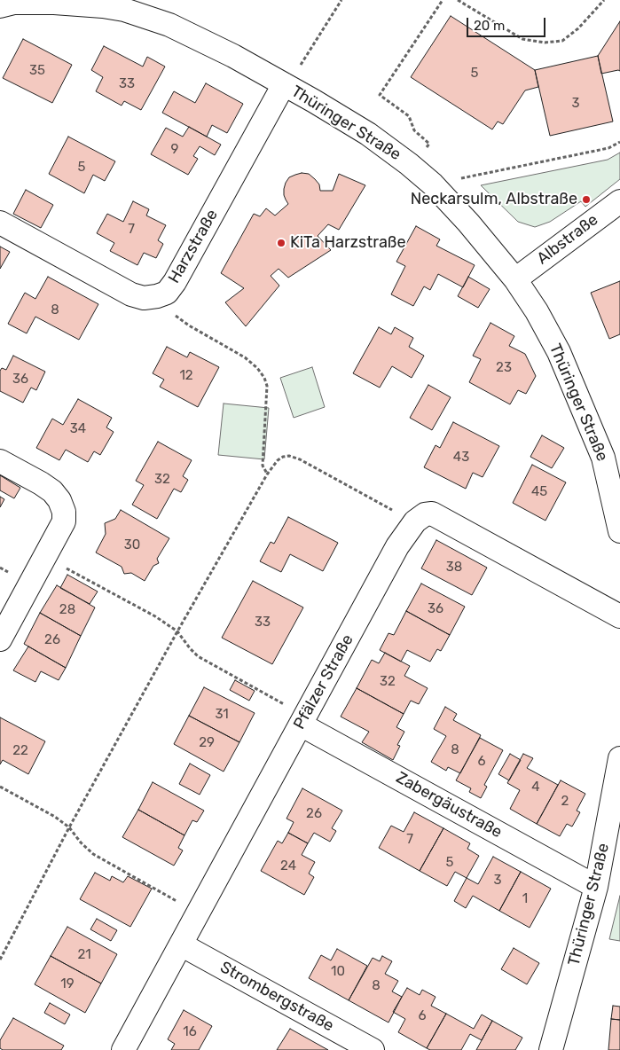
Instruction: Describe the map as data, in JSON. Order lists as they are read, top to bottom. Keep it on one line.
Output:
{"streets":{"street":["Thüringer Straße","Albstraße","Harzstraße","Pfälzer Straße","Zabergäustraße","Strombergstraße"]},"crossings":[["Thüringer Straße","Albstraße"],["Thüringer Straße","Harzstraße"],["Thüringer Straße","Zabergäustraße"],["Pfälzer Straße","Zabergäustraße"],["Pfälzer Straße","Strombergstraße"]],"places":["Neckarsulm, Albstraße","KiTa Harzstraße"],"house_numbers":["35","5","33","3","9","5","7","8","23","12","36","34","43","32","45","30","38","36","28","33","26","32","31","29","8","22","6","4","2","26","7","5","24","3","1","21","10","19","8","6","16"],"scale_bar":"20 m"}
